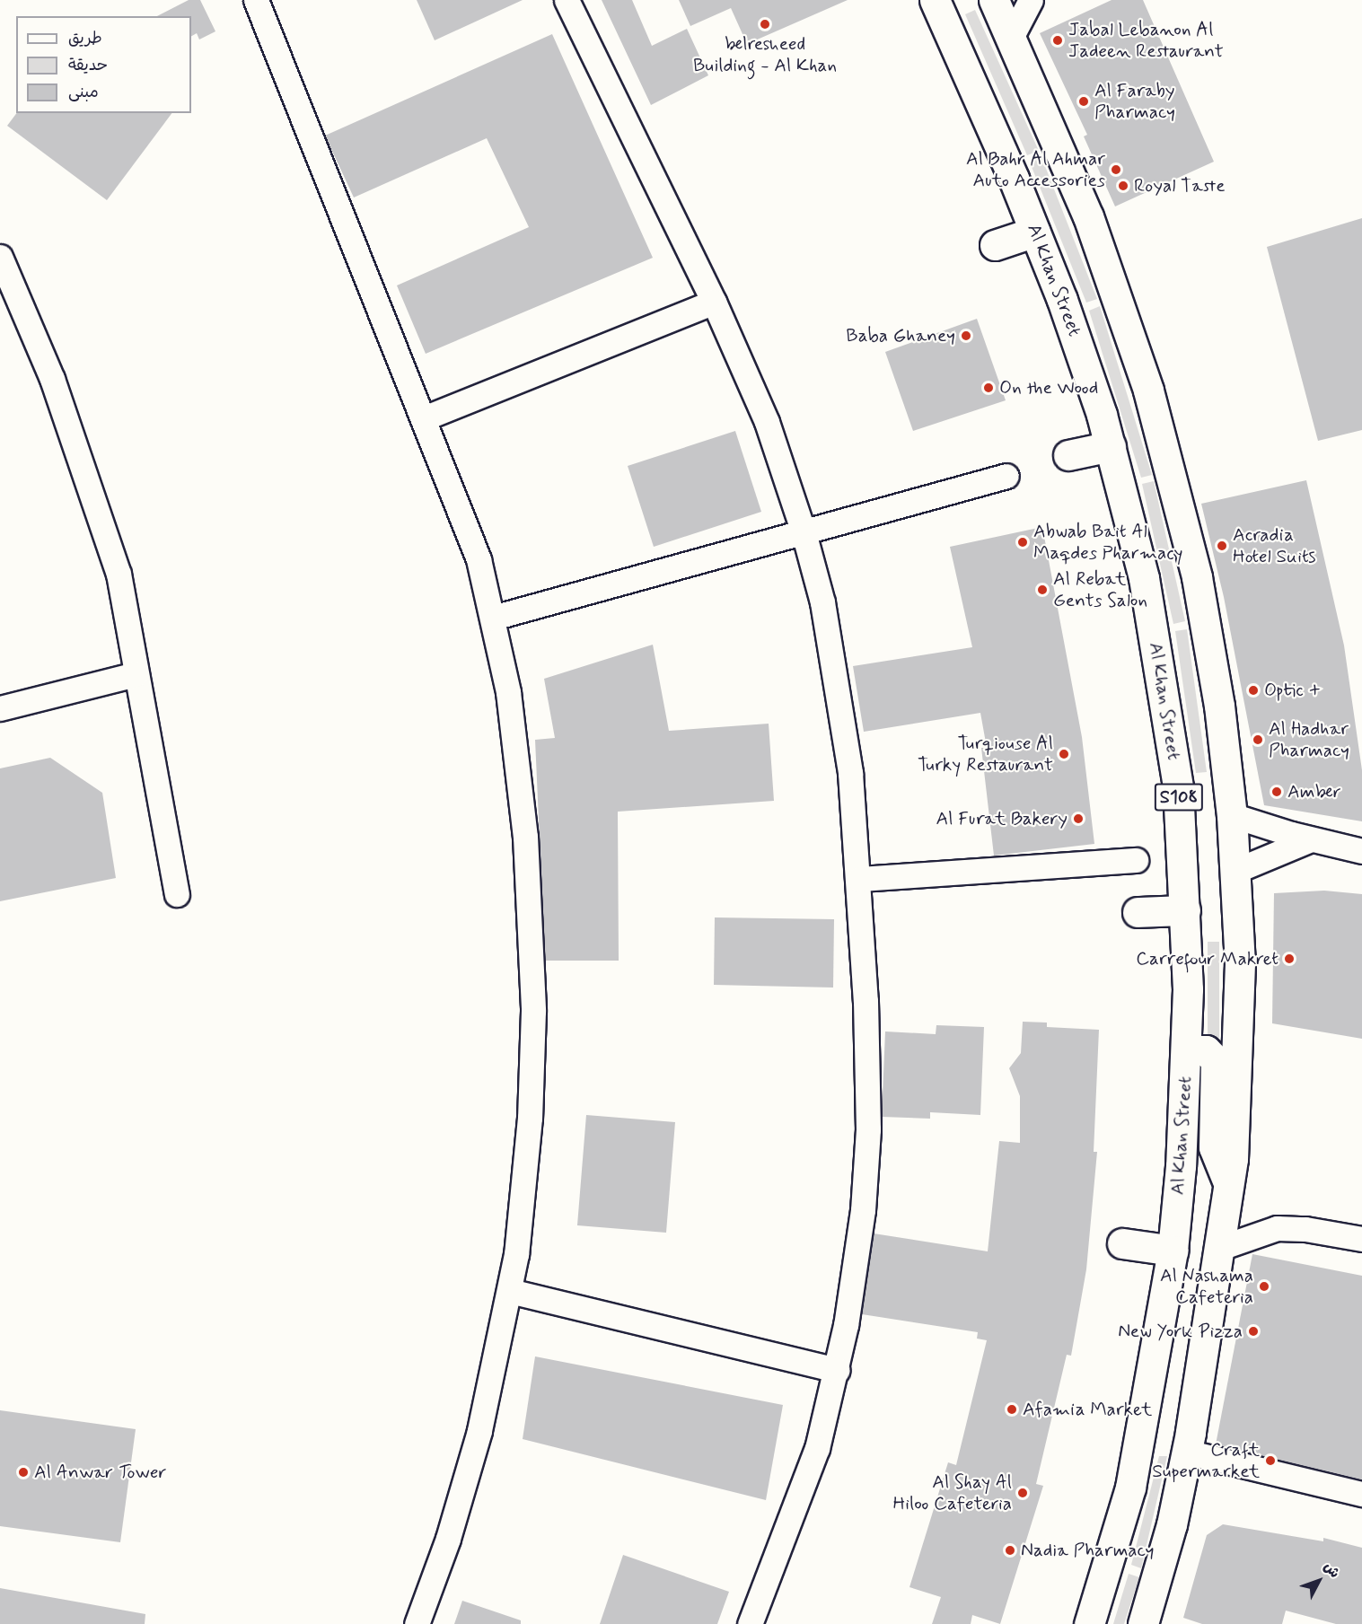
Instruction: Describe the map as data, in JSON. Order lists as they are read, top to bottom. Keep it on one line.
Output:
{"streets":{"main road":["Al Khan Street","S108"]},"places":["belresheed Building - Al Khan","Jabal Lebanon Al Jadeen Restaurant","Al Faraby Pharmacy","Al Bahr Al Ahmar Auto Accessories","Royal Taste","Baba Ghaney","On the Wood","Abwab Bait Al Maqdes Pharmacy","Acradia Hotel Suits","Al Rebat Gents Salon","Optic +","Al Hadhar Pharmacy","Turqiouse Al Turky Restaurant","Amber","Al Furat Bakery","Carrefour Makret","Al Nashama Cafeteria","New York Pizza","Afamia Market","Craft Supermarket","Al Anwar Tower","Al Shay Al Hiloo Cafeteria","Nadia Pharmacy"],"legend":["طريق","حديقة","مبنى"],"north":"top right"}
